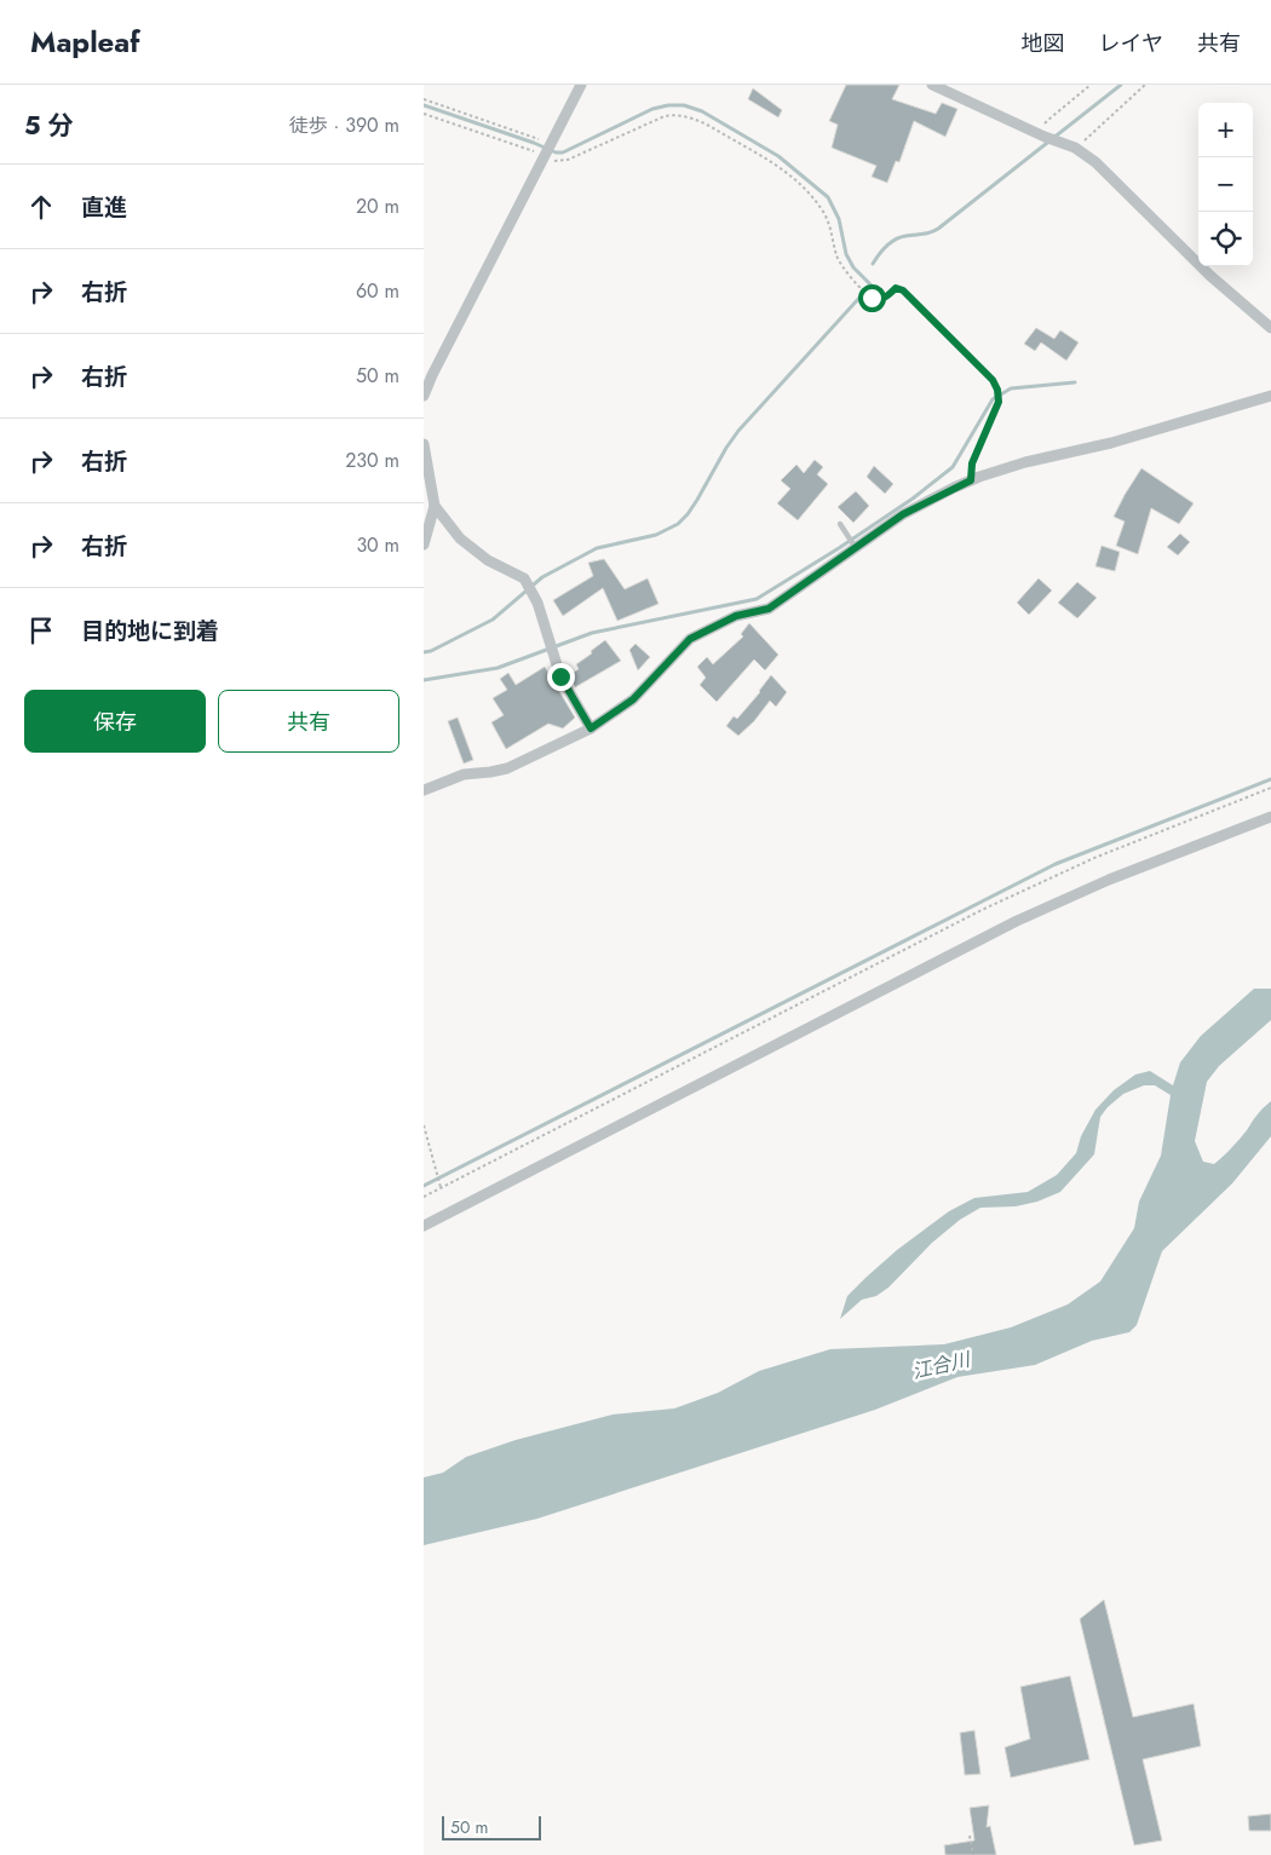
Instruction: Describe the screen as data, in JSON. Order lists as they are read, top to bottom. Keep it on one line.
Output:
{"water":["江合川"],"scale_bar":"50 m","page":{"header":"Mapleaf","nav":["地図","レイヤ","共有"],"heading":["5 分","徒歩 · 390 m"],"map_buttons":["+","−"],"list":[["直進","20 m"],["右折","60 m"],["右折","50 m"],["右折","230 m"],["右折","30 m"],"目的地に到着"],"buttons":["保存","共有"],"scale":"50 m"}}
